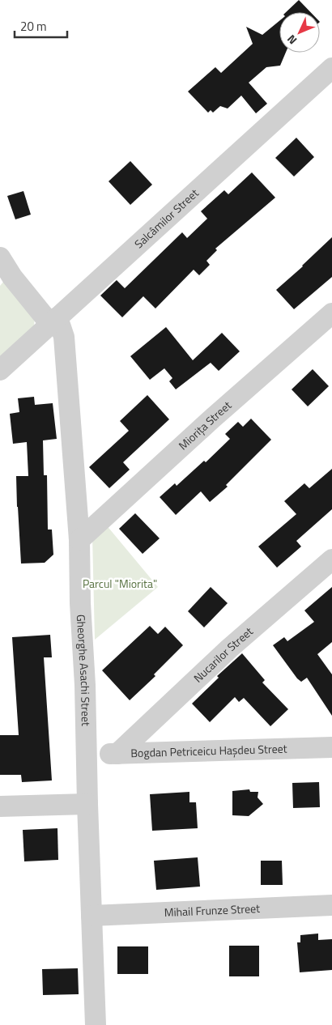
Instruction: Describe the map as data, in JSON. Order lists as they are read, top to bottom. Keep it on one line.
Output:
{"streets":{"street":["Salcâmilor Street","Miorița Street","Nucarilor Street","Gheorghe Asachi Street","Bogdan Petriceicu Hașdeu Street","Mihail Frunze Street"]},"crossings":[["Salcâmilor Street","Gheorghe Asachi Street"],["Miorița Street","Gheorghe Asachi Street"],["Nucarilor Street","Bogdan Petriceicu Hașdeu Street"],["Gheorghe Asachi Street","Bogdan Petriceicu Hașdeu Street"],["Gheorghe Asachi Street","Mihail Frunze Street"]],"parks":["Parcul \"Miorita\""],"scale_bar":"20 m","north":"bottom left"}
